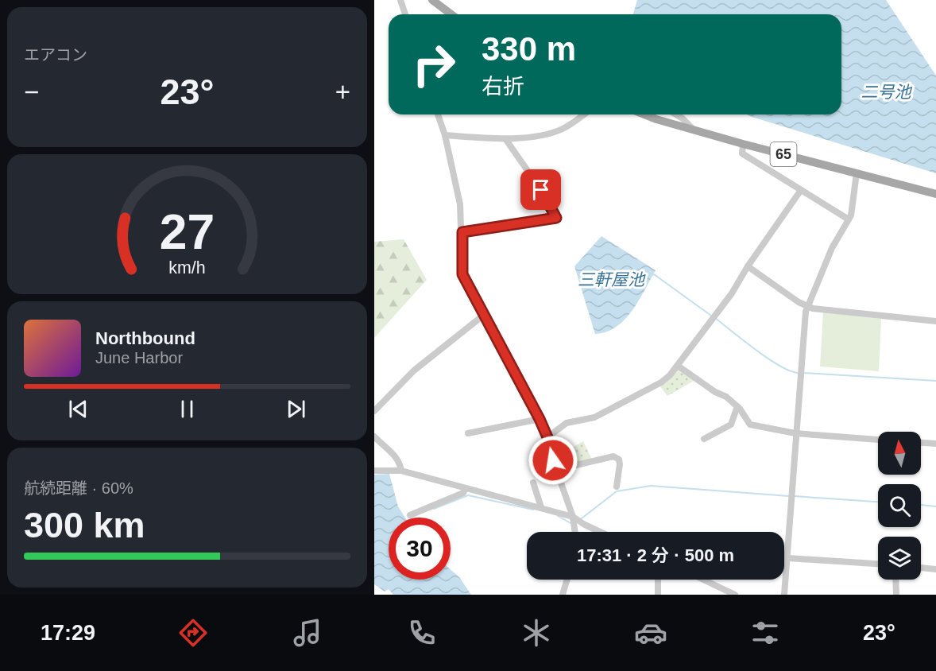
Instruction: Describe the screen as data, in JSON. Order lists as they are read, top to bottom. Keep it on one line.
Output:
{"streets":{"main road":["65"]},"water":["二号池","三軒屋池"],"north":"top","page":{"tile":["エアコン",["航続距離 · 60%","300 km"]],"turn":["330 m","右折"],"heat":["−","23°","+"],"song":["Northbound","June Harbor"],"limit":"30","trip":"17:31 · 2 分 · 500 m","tabs":["17:29","23°"],"gauge":["27","km/h"]}}
